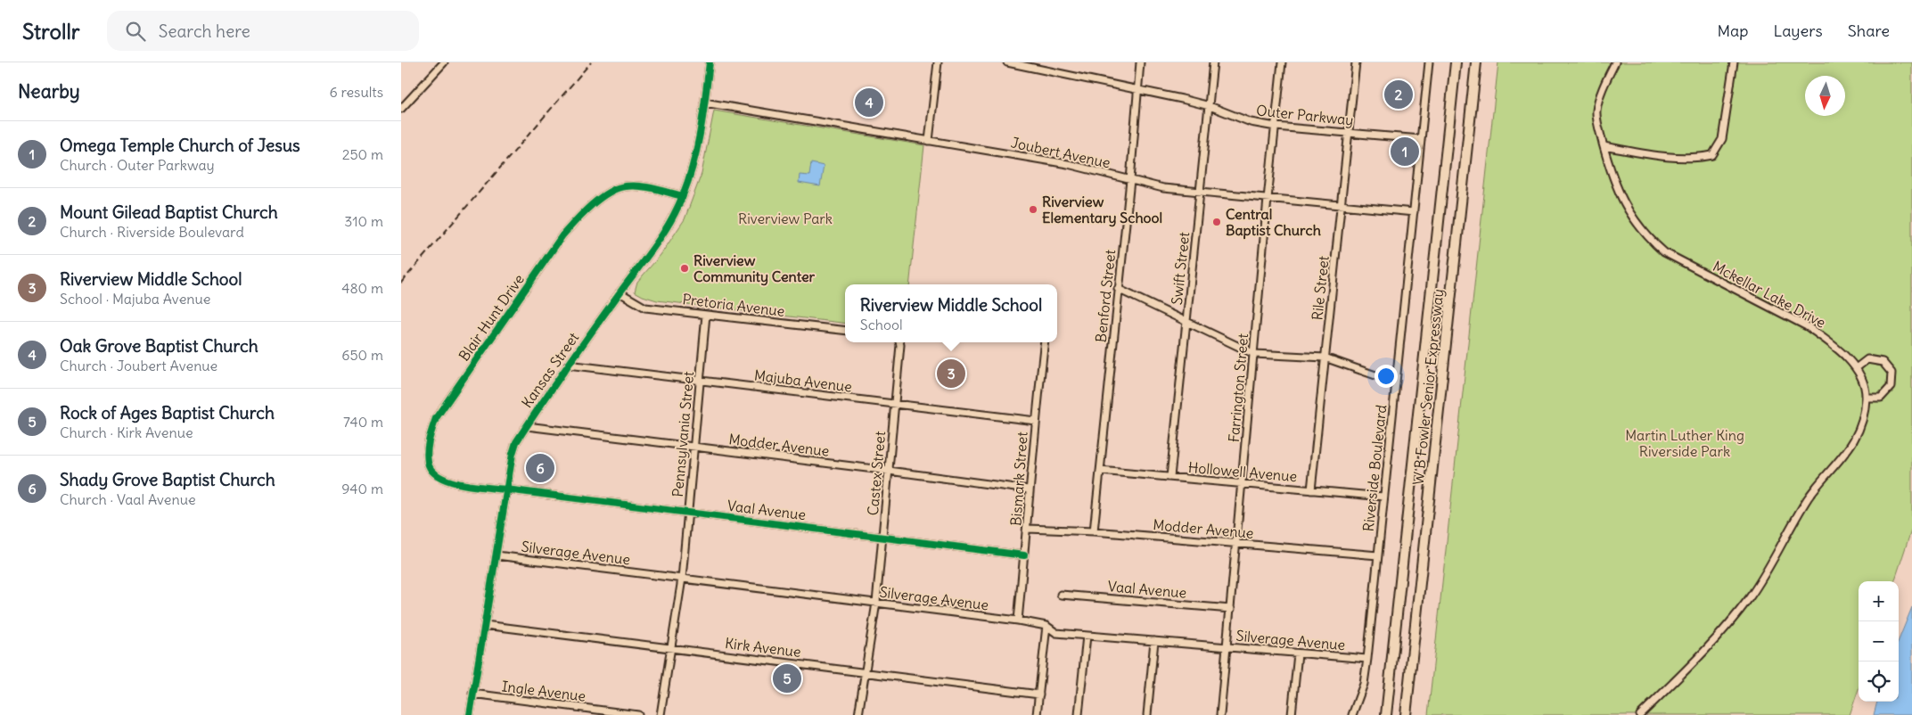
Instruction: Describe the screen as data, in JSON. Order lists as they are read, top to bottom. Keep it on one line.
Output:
{"streets":{"highway":["W B Fowler Senior Expressway"],"street":["Outer Parkway","Joubert Avenue","Swift Street","Rile Street","Mckellar Lake Drive","Benford Street","Pretoria Avenue","Blair Hunt Drive","Kansas Street","Majuba Avenue","Farrington Street","Pennsylvania Street","Modder Avenue","Riverside Boulevard","Hollowell Avenue","Castex Street","Bismark Street","Vaal Avenue","Silverage Avenue","Kirk Avenue","Ingle Avenue"]},"crossings":[["Outer Parkway","Swift Street"],["Outer Parkway","Rile Street"],["Outer Parkway","Benford Street"],["Outer Parkway","Farrington Street"],["Outer Parkway","Riverside Boulevard"],["Joubert Avenue","Swift Street"],["Joubert Avenue","Rile Street"],["Joubert Avenue","Benford Street"],["Joubert Avenue","Kansas Street"],["Joubert Avenue","Farrington Street"],["Joubert Avenue","Riverside Boulevard"],["Swift Street","Hollowell Avenue"],["Rile Street","Hollowell Avenue"],["Benford Street","Modder Avenue"],["Benford Street","Hollowell Avenue"],["Pretoria Avenue","Kansas Street"],["Pretoria Avenue","Pennsylvania Street"],["Blair Hunt Drive","Kansas Street"],["Blair Hunt Drive","Vaal Avenue"],["Kansas Street","Majuba Avenue"],["Kansas Street","Modder Avenue"],["Kansas Street","Vaal Avenue"],["Kansas Street","Silverage Avenue"],["Kansas Street","Kirk Avenue"],["Kansas Street","Ingle Avenue"],["Majuba Avenue","Pennsylvania Street"],["Majuba Avenue","Castex Street"],["Majuba Avenue","Bismark Street"],["Farrington Street","Modder Avenue"],["Farrington Street","Hollowell Avenue"],["Farrington Street","Vaal Avenue"],["Farrington Street","Silverage Avenue"],["Pennsylvania Street","Modder Avenue"],["Pennsylvania Street","Vaal Avenue"],["Pennsylvania Street","Silverage Avenue"],["Pennsylvania Street","Kirk Avenue"],["Modder Avenue","Riverside Boulevard"],["Modder Avenue","Castex Street"],["Modder Avenue","Bismark Street"],["Riverside Boulevard","Hollowell Avenue"],["Riverside Boulevard","Silverage Avenue"],["Castex Street","Vaal Avenue"],["Castex Street","Silverage Avenue"],["Castex Street","Kirk Avenue"],["Bismark Street","Vaal Avenue"],["Bismark Street","Silverage Avenue"]],"parks":["Riverview Park","Martin Luther King Riverside Park"],"places":["Riverview Elementary School","Central Baptist Church","Riverview Community Center"],"north":"bottom","page":{"header":"Strollr","search":"Search here","nav":["Map","Layers","Share"],"heading":["Nearby","6 results"],"pins":["2","4","1","3","6","5"],"list":[{"mark":"1","name":"Omega Temple Church of Jesus","note":"Church · Outer Parkway","value":"250 m"},{"mark":"2","name":"Mount Gilead Baptist Church","note":"Church · Riverside Boulevard","value":"310 m"},{"mark":"3","name":"Riverview Middle School","note":"School · Majuba Avenue","value":"480 m"},{"mark":"4","name":"Oak Grove Baptist Church","note":"Church · Joubert Avenue","value":"650 m"},{"mark":"5","name":"Rock of Ages Baptist Church","note":"Church · Kirk Avenue","value":"740 m"},{"mark":"6","name":"Shady Grove Baptist Church","note":"Church · Vaal Avenue","value":"940 m"}],"popup":["Riverview Middle School","School"],"map_buttons":["+","−"]}}
